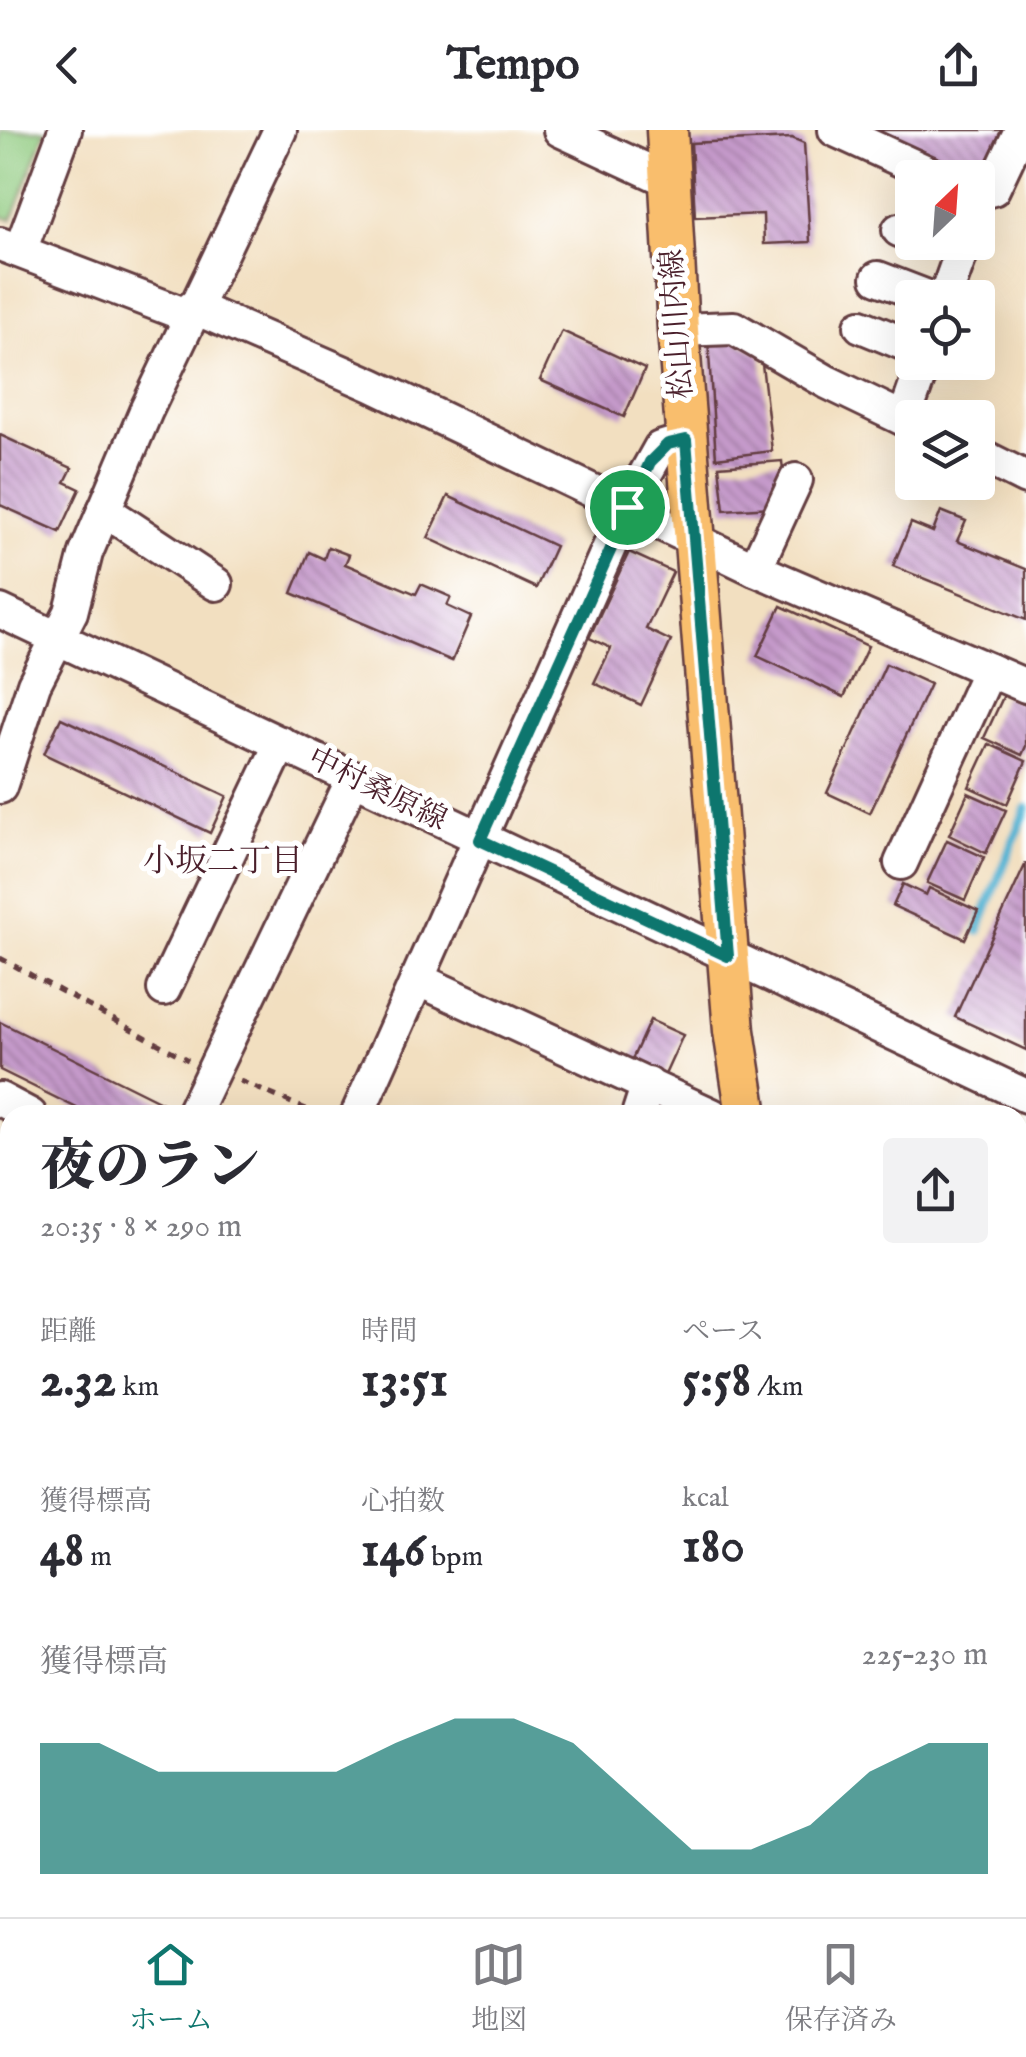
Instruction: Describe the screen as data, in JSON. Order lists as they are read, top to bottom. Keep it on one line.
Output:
{"streets":{"main road":["松山川内線"],"street":["中村桑原線"]},"crossings":[["松山川内線","中村桑原線"]],"districts":["小坂二丁目"],"north":"top right","page":{"header":"Tempo","heading":["夜のラン","20:35 · 8 × 290 m"],"stats":[["距離","2.32 km"],["時間","13:51"],["ペース","5:58 /km"],["獲得標高","48 m"],["心拍数","146 bpm"],["kcal","180"]],"chart":["獲得標高","225–230 m"],"tabs":["ホーム","地図","保存済み"]}}
